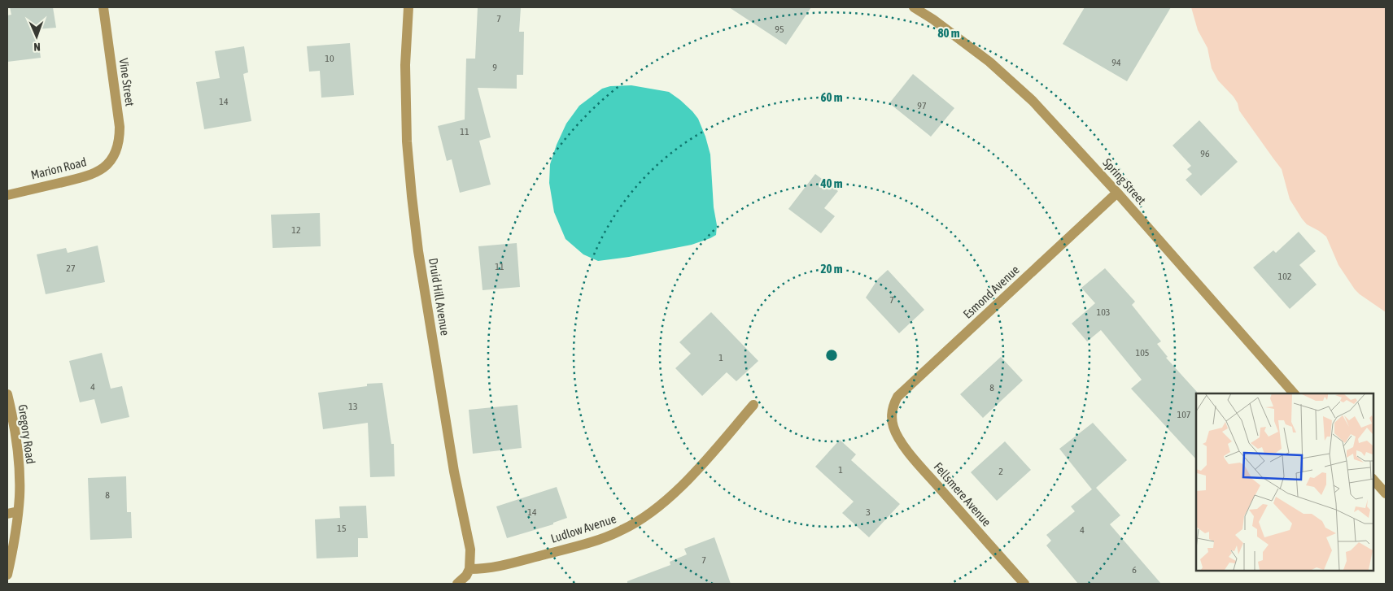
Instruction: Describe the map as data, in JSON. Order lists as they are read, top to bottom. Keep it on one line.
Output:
{"streets":{"street":["Vine Street","Marion Road","Spring Street","Esmond Avenue","Druid Hill Avenue","Gregory Road","Fellsmere Avenue","Ludlow Avenue"]},"crossings":[["Vine Street","Marion Road"],["Spring Street","Esmond Avenue"],["Esmond Avenue","Fellsmere Avenue"],["Druid Hill Avenue","Ludlow Avenue"]],"house_numbers":["7","95","10","94","9","14","97","11","96","12","11","27","102","7","103","105","1","4","8","13","107","1","2","8","14","3","15","4","7","6"],"north":"bottom","rings":["80 m","60 m","40 m","20 m"]}
